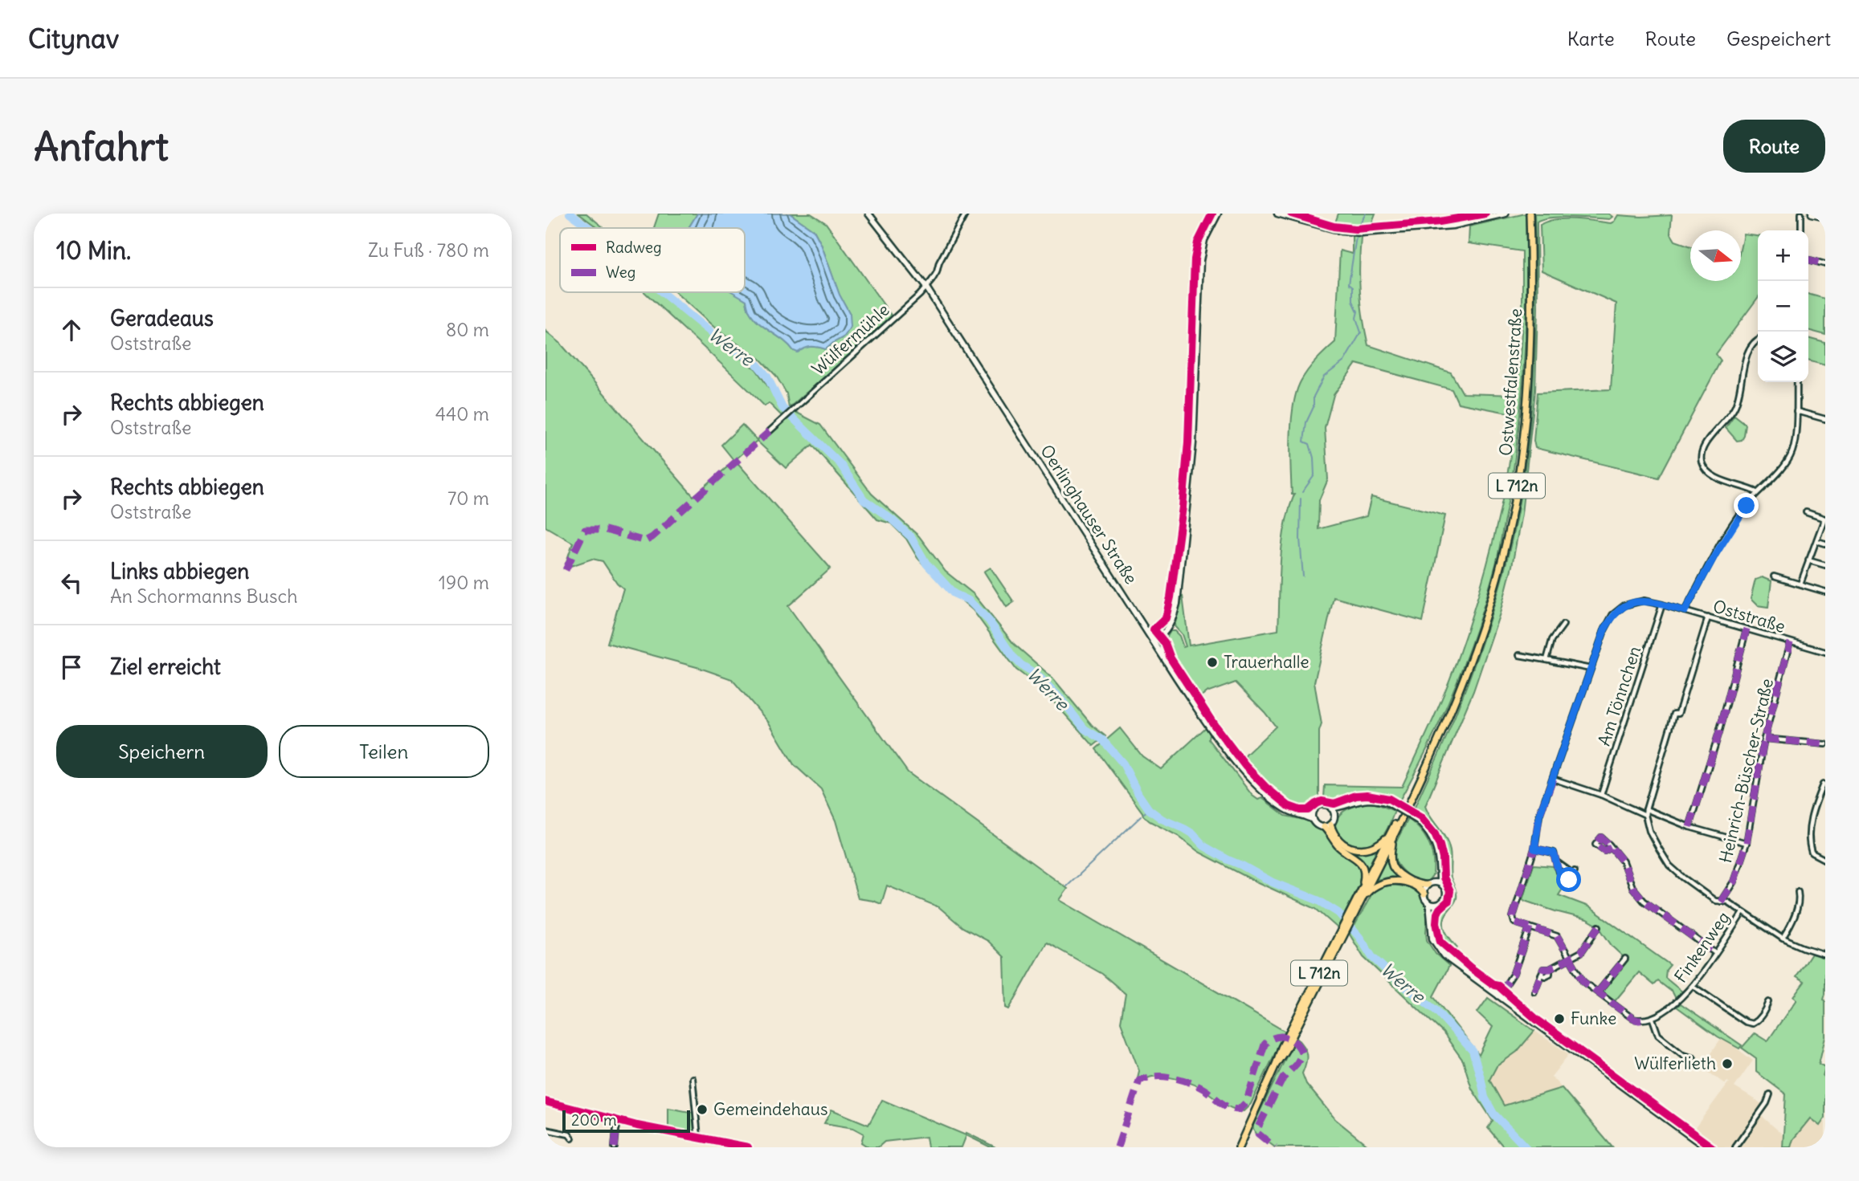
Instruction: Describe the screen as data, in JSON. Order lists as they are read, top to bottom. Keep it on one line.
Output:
{"streets":{"main road":["Ostwestfalenstraße","L 712n","Oerlinghauser Straße"],"street":["Wülfermühle","Oststraße","Am Tönnchen","Heinrich-Büscher-Straße","Finkenweg"]},"crossings":[["Wülfermühle","Oerlinghauser Straße"],["Ostwestfalenstraße","L 712n"],["L 712n","Oerlinghauser Straße"],["Oststraße","Am Tönnchen"],["Oststraße","Heinrich-Büscher-Straße"]],"water":["Werre"],"places":["Trauerhalle","Funke","Wülferlieth","Gemeindehaus"],"legend":["Radweg","Weg"],"scale_bar":"200 m","north":"right","page":{"header":"Citynav","nav":["Karte","Route","Gespeichert"],"buttons":["Route",["Speichern","Teilen"]],"title":"Anfahrt","heading":["10 Min.","Zu Fuß · 780 m"],"map_buttons":["+","−"],"list":[["Geradeaus","Oststraße","80 m"],["Rechts abbiegen","Oststraße","440 m"],["Rechts abbiegen","Oststraße","70 m"],["Links abbiegen","An Schormanns Busch","190 m"],"Ziel erreicht"],"scale":"200 m"}}
